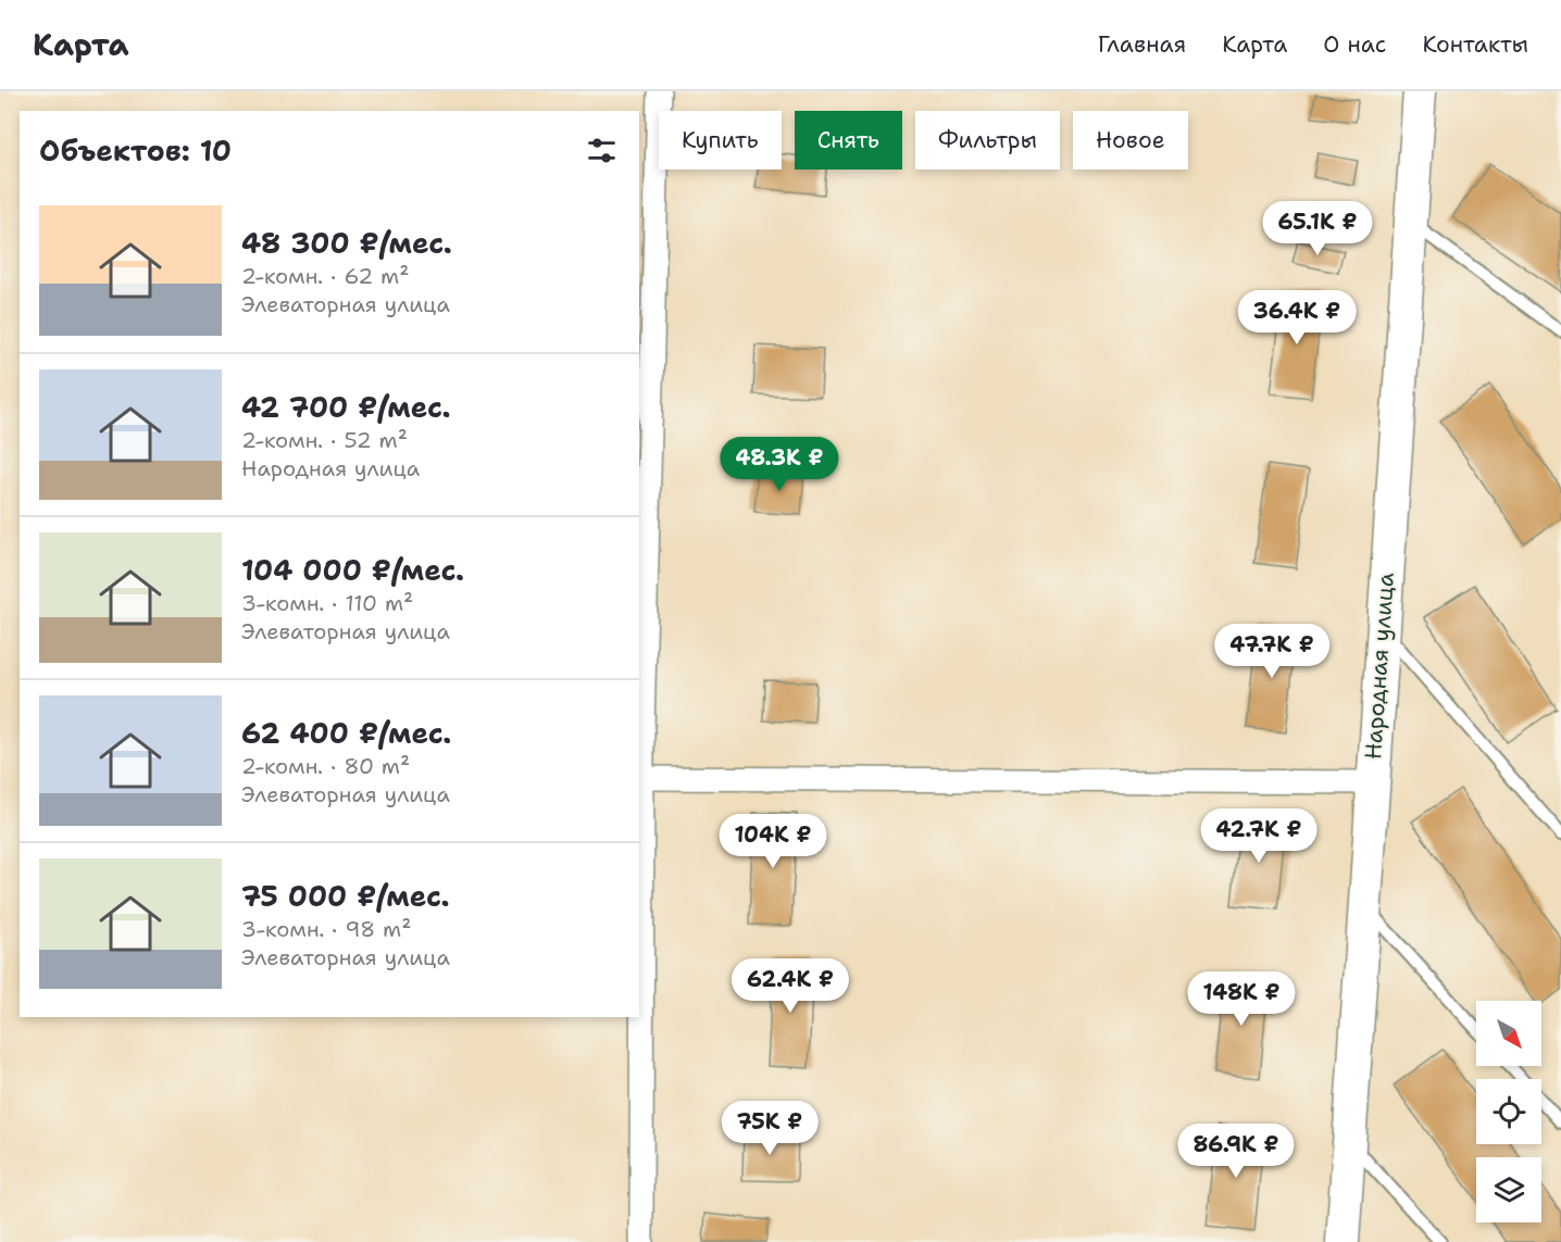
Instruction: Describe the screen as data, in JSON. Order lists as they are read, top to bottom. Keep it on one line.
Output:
{"streets":{"main road":["Народная улица"]},"north":"bottom right","page":{"header":"Карта","nav":["Главная","Карта","О нас","Контакты"],"chip":["Купить","Снять","Фильтры","Новое"],"heading":"Объектов: 10","list":[{"name":"48 300 ₽/мес.","note":"2-комн. · 62 m² · Элеваторная улица"},{"name":"42 700 ₽/мес.","note":"2-комн. · 52 m² · Народная улица"},{"name":"104 000 ₽/мес.","note":"3-комн. · 110 m² · Элеваторная улица"},{"name":"62 400 ₽/мес.","note":"2-комн. · 80 m² · Элеваторная улица"},{"name":"75 000 ₽/мес.","note":"3-комн. · 98 m² · Элеваторная улица"}],"price":["65.1K ₽","36.4K ₽","48.3K ₽","47.7K ₽","42.7K ₽","104K ₽","62.4K ₽","148K ₽","75K ₽","86.9K ₽"]}}
